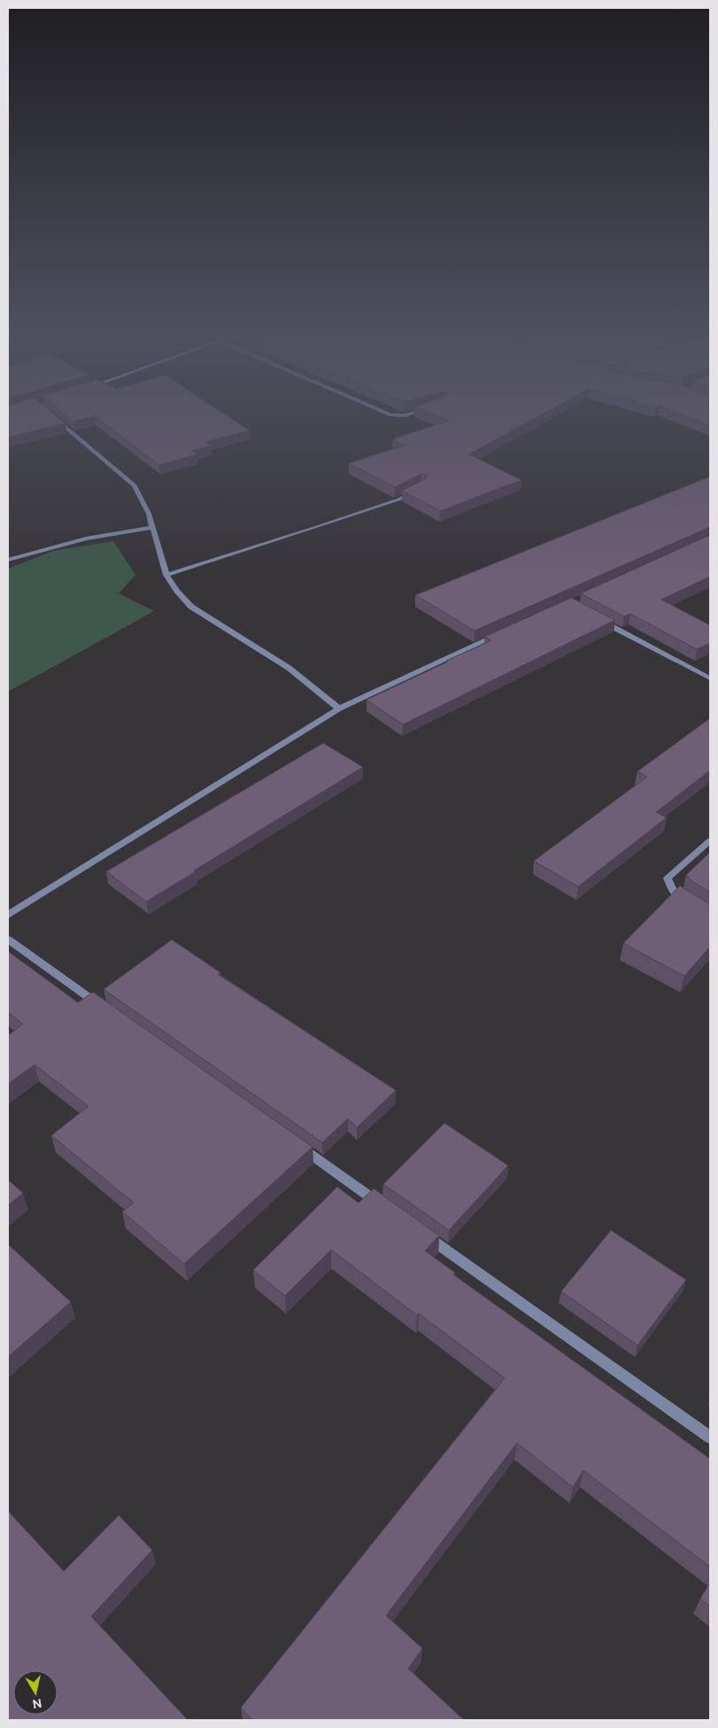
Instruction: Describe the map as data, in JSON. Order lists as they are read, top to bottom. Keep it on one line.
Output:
{"north":"bottom"}
